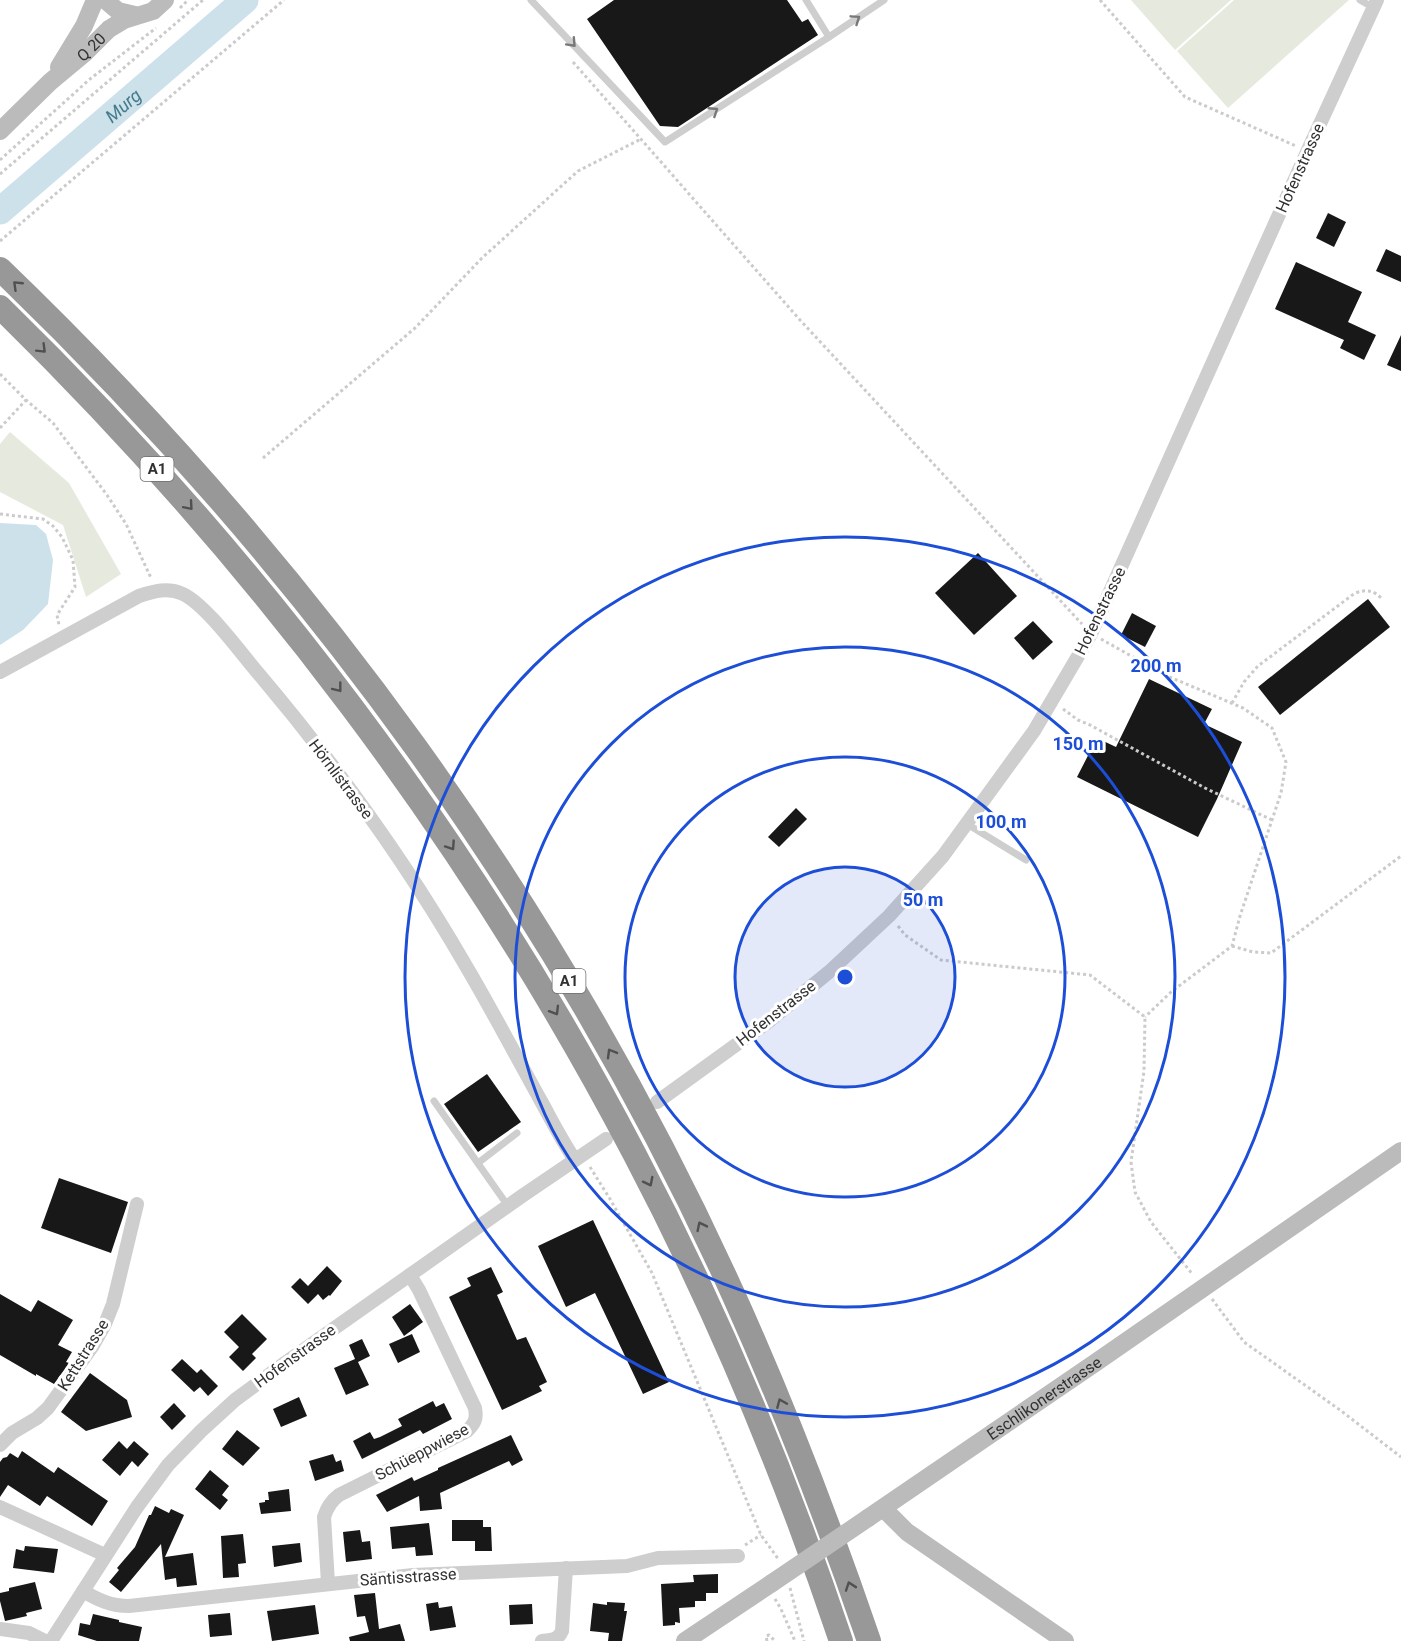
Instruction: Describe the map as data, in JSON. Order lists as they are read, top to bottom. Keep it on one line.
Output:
{"streets":{"highway":["A1"],"main road":["Q 20","Eschlikonerstrasse"],"street":["Hofenstrasse","Hörnlistrasse","Kettstrasse","Schüeppwiese","Säntisstrasse"]},"crossings":[["Hofenstrasse","Hörnlistrasse"],["Hofenstrasse","Schüeppwiese"],["Hofenstrasse","Säntisstrasse"],["Schüeppwiese","Säntisstrasse"]],"water":["Murg"],"rings":["200 m","150 m","100 m","50 m"]}
